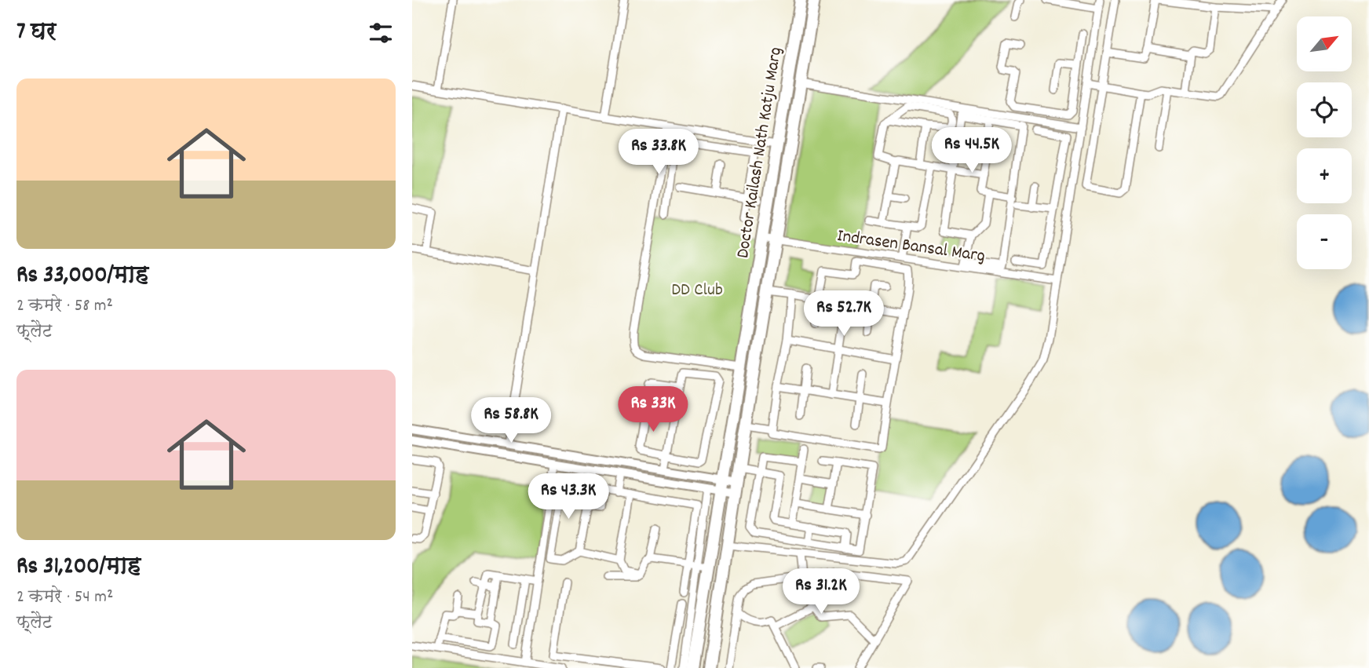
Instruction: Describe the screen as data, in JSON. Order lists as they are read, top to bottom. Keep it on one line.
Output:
{"streets":{"main road":["Doctor Kailash Nath Katju Marg"],"street":["Indrasen Bansal Marg"]},"crossings":[["Doctor Kailash Nath Katju Marg","Indrasen Bansal Marg"]],"parks":["DD Club"],"north":"top right","page":{"heading":"7 घर","map_buttons":["+","−"],"list":[{"name":"Rs 33,000/माह","note":"2 कमरे · 58 m² · फ़्लैट"},{"name":"Rs 31,200/माह","note":"2 कमरे · 54 m² · फ़्लैट"}],"price":["Rs 44.5K","Rs 33.8K","Rs 52.7K","Rs 33K","Rs 58.8K","Rs 43.3K","Rs 31.2K"]}}
